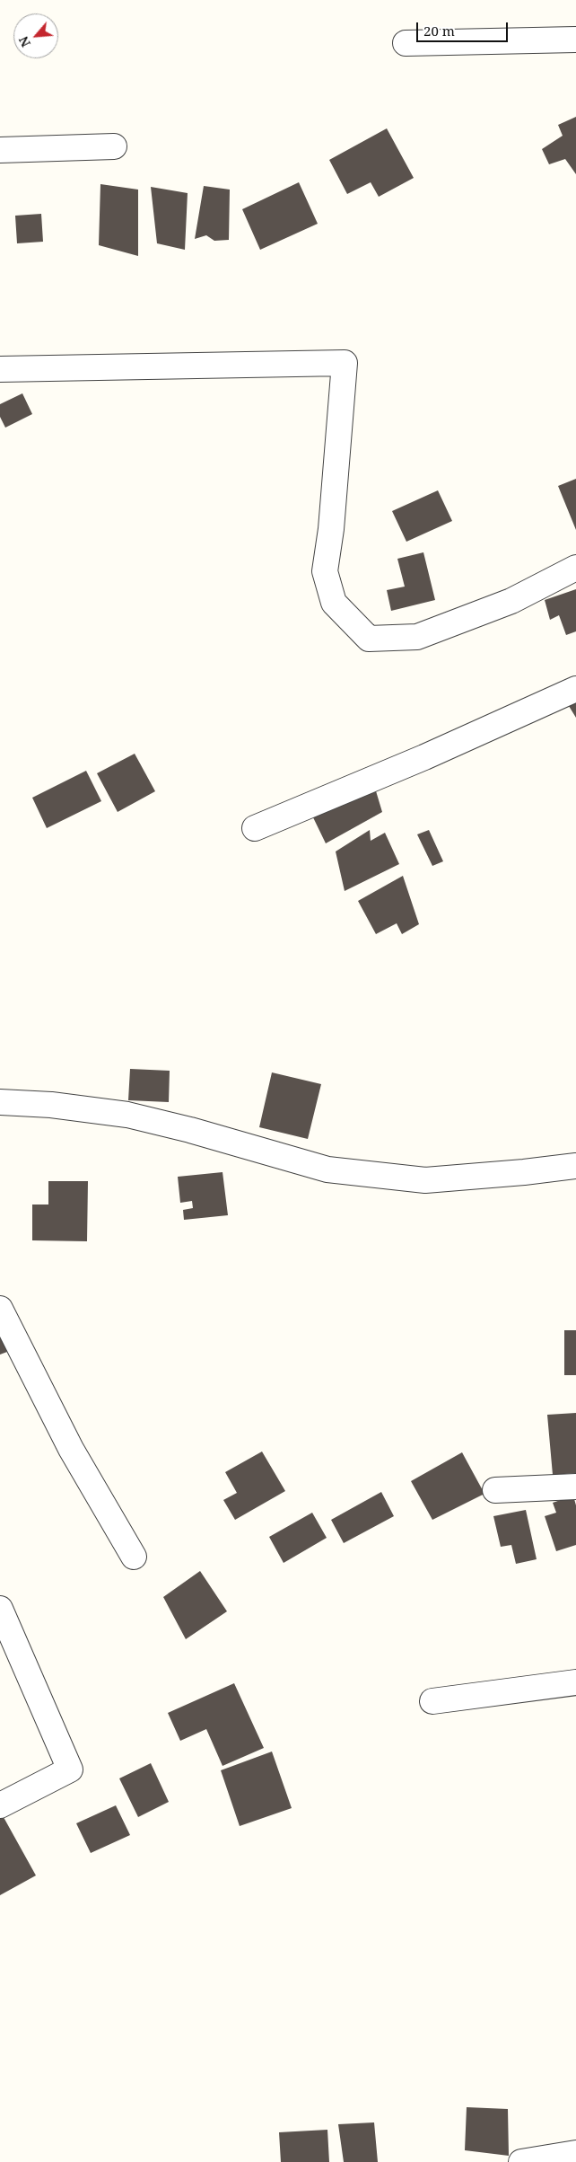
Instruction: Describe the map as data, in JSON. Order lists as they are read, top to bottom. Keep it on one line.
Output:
{"scale_bar":"20 m","north":"bottom left"}
